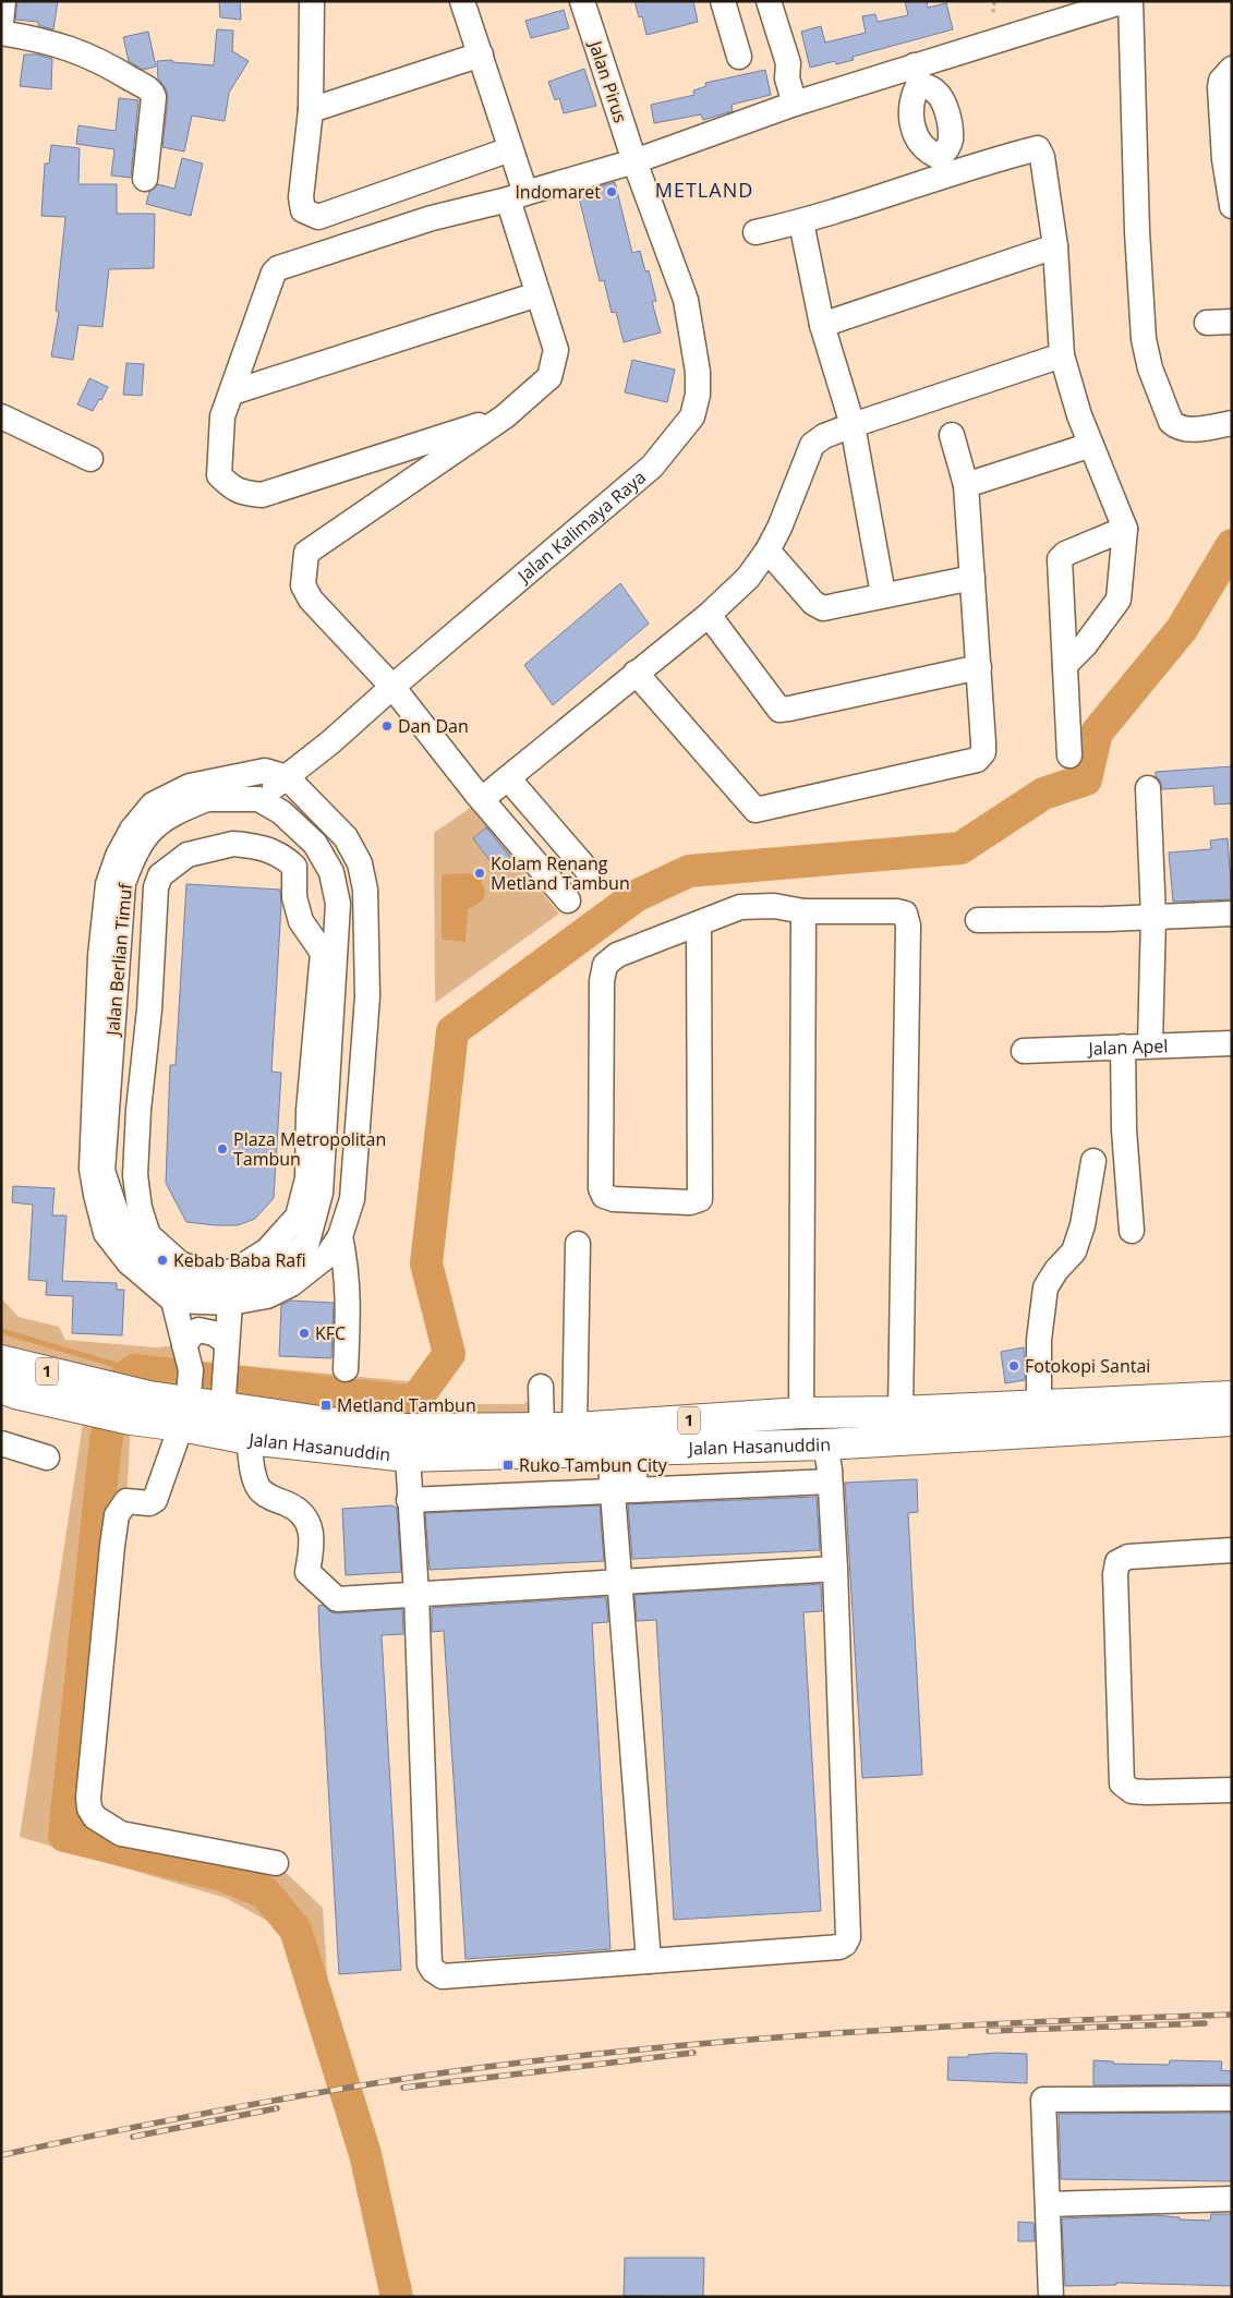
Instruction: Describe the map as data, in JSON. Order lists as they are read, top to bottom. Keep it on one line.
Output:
{"streets":{"highway":["1","Jalan Hasanuddin"],"street":["Jalan Pirus","Jalan Kalimaya Raya","Jalan Berlian Timuf","Jalan Apel"]},"crossings":[["Jalan Pirus","Jalan Kalimaya Raya"],["Jalan Kalimaya Raya","Jalan Berlian Timuf"]],"districts":["METLAND"],"places":{"other":["Indomaret","Dan Dan","Kolam Renang Metland Tambun","Plaza Metropolitan Tambun","Kebab Baba Rafi","KFC","Fotokopi Santai"],"transit":["Metland Tambun","Ruko Tambun City"]}}
